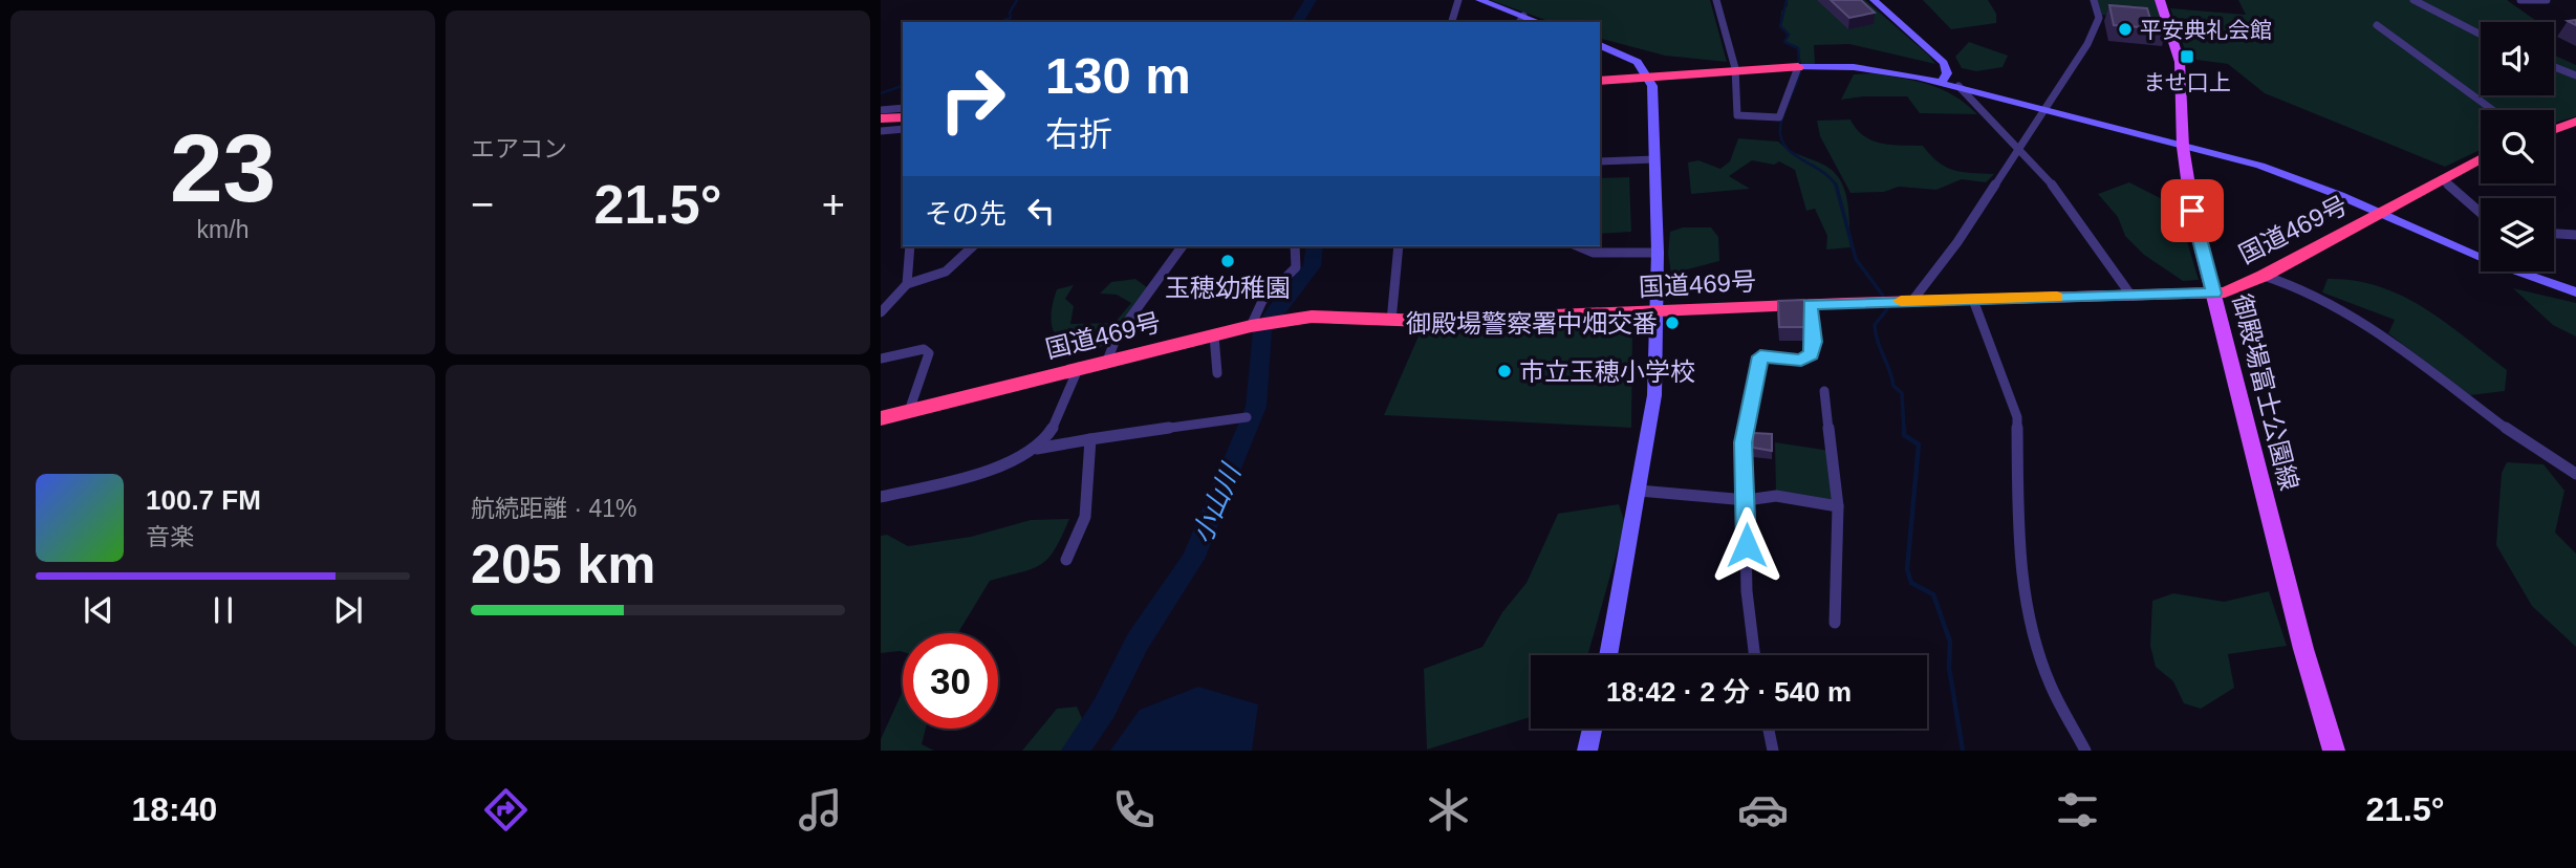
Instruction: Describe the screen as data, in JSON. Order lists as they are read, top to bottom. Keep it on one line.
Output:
{"streets":{"highway":["国道469号"],"main road":["御殿場富士公園線"]},"crossings":[["国道469号","御殿場富士公園線"]],"water":["小山川"],"places":{"other":["平安典礼会館","玉穂幼稚園","御殿場警察署中畑交番","市立玉穂小学校"],"transit":["ませ口上"]},"page":{"tile":[["23","km/h"],"エアコン",["航続距離 · 41%","205 km"]],"turn":["130 m","右折"],"heat":["−","21.5°","+"],"then":"その先","song":["100.7 FM","音楽"],"limit":"30","trip":"18:42 · 2 分 · 540 m","tabs":["18:40","21.5°"]}}
